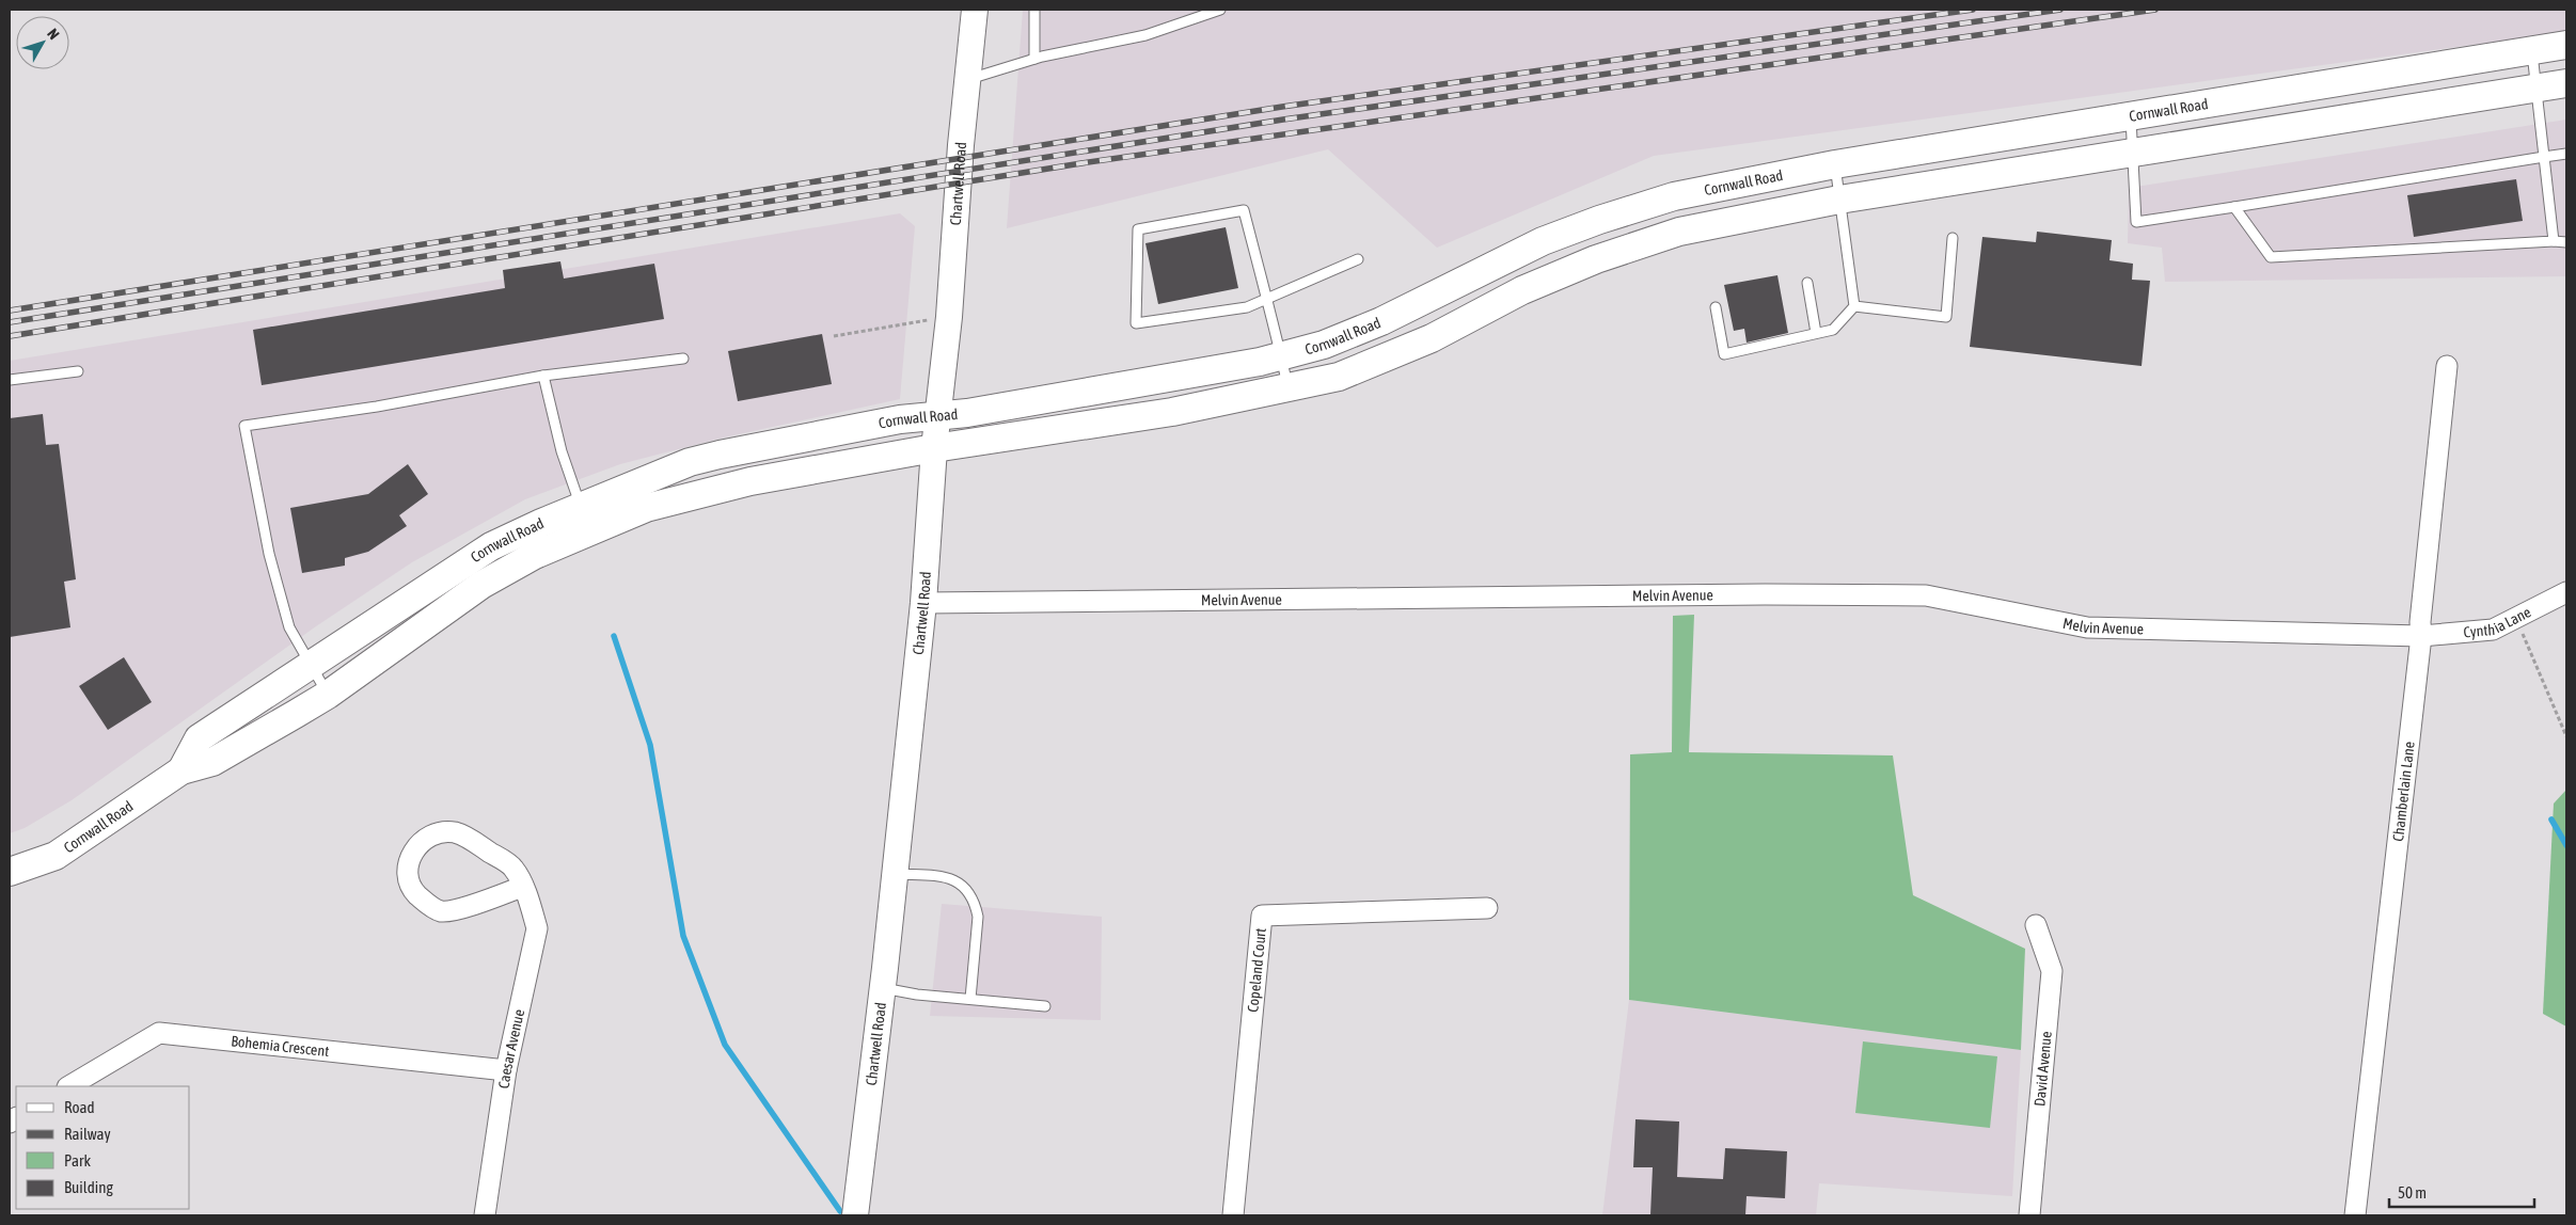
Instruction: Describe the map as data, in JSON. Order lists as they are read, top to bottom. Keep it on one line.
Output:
{"streets":{"main road":["Cornwall Road"],"street":["Chartwell Road","Melvin Avenue","Cynthia Lane","Chamberlain Lane","Copeland Court","Bohemia Crescent","Caesar Avenue","David Avenue"]},"crossings":[["Cornwall Road","Chartwell Road"],["Chartwell Road","Melvin Avenue"],["Melvin Avenue","Cynthia Lane"],["Melvin Avenue","Chamberlain Lane"],["Cynthia Lane","Chamberlain Lane"],["Bohemia Crescent","Caesar Avenue"]],"legend":["Road","Railway","Park","Building"],"scale_bar":"50 m","north":"top right"}
